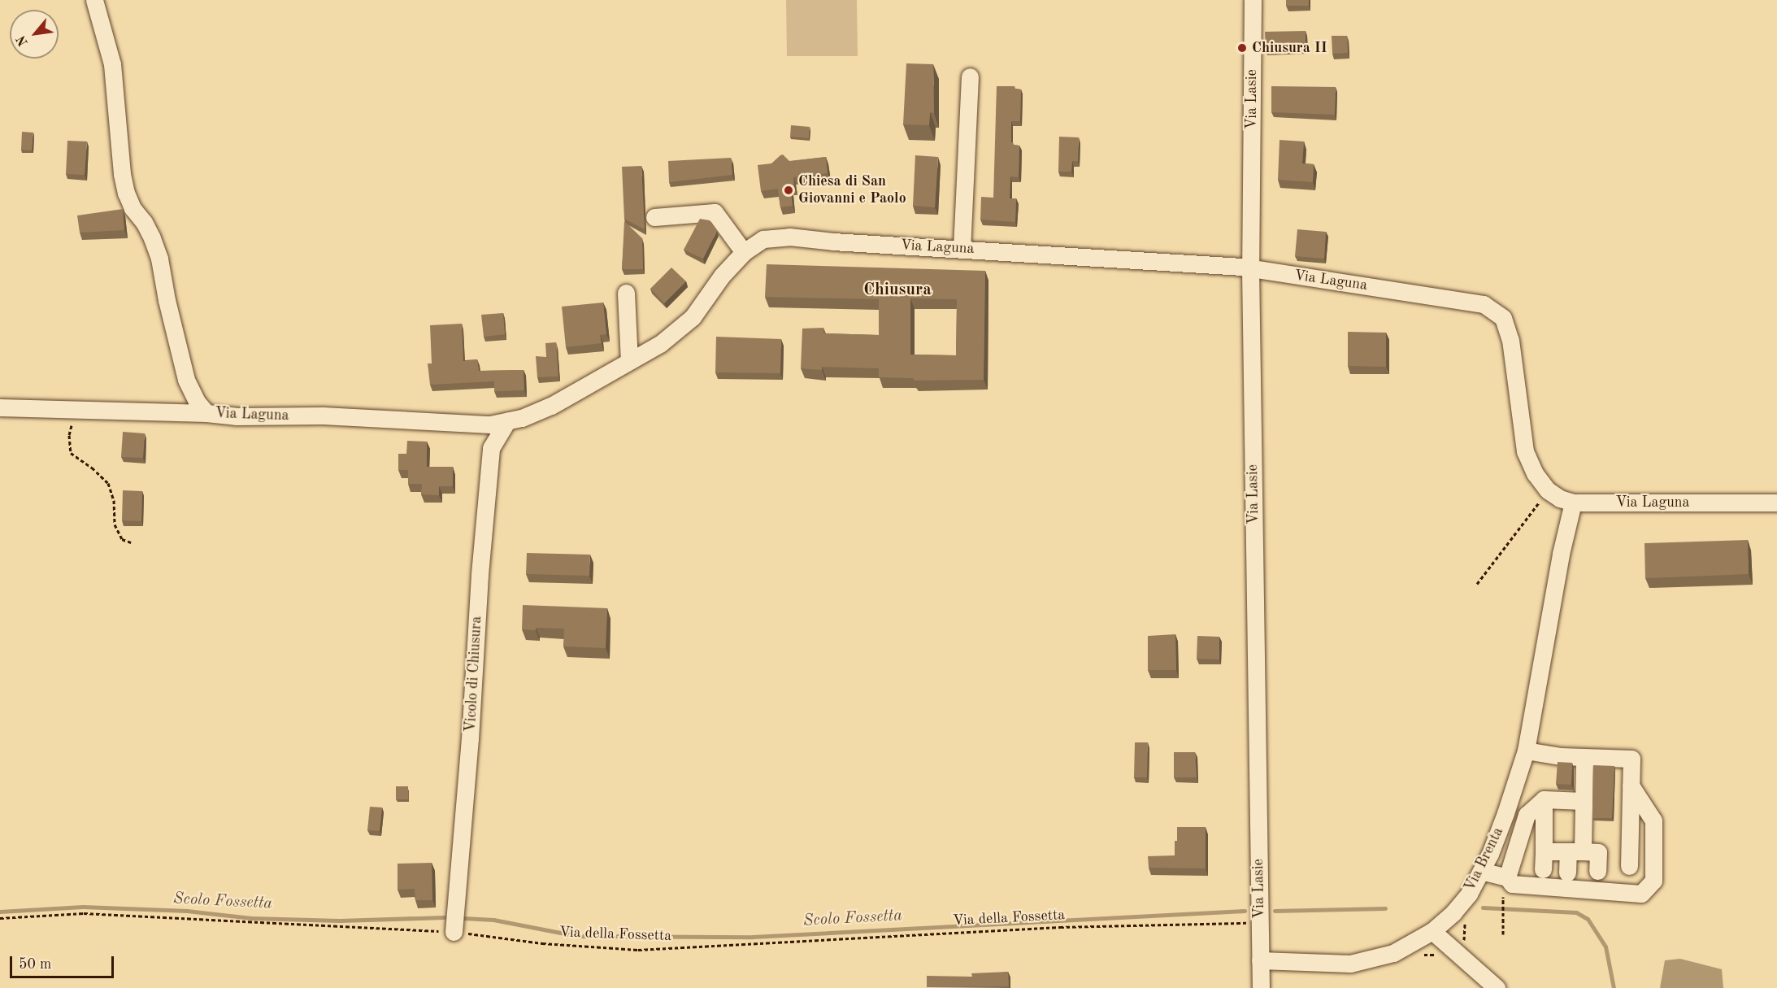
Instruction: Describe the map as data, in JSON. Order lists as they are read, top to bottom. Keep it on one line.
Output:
{"streets":{"street":["Via Lasie","Via Laguna","Vicolo di Chiusura","Via Brenta"],"path":["Via della Fossetta"]},"crossings":[["Via Lasie","Via Laguna"],["Via Lasie","Via Brenta"],["Via Lasie","Via della Fossetta"],["Via Laguna","Vicolo di Chiusura"],["Via Laguna","Via Brenta"],["Vicolo di Chiusura","Via della Fossetta"]],"districts":["Chiusura"],"water":["Scolo Fossetta"],"places":["Chiusura II","Chiesa di San Giovanni e Paolo"],"scale_bar":"50 m","north":"bottom left"}
